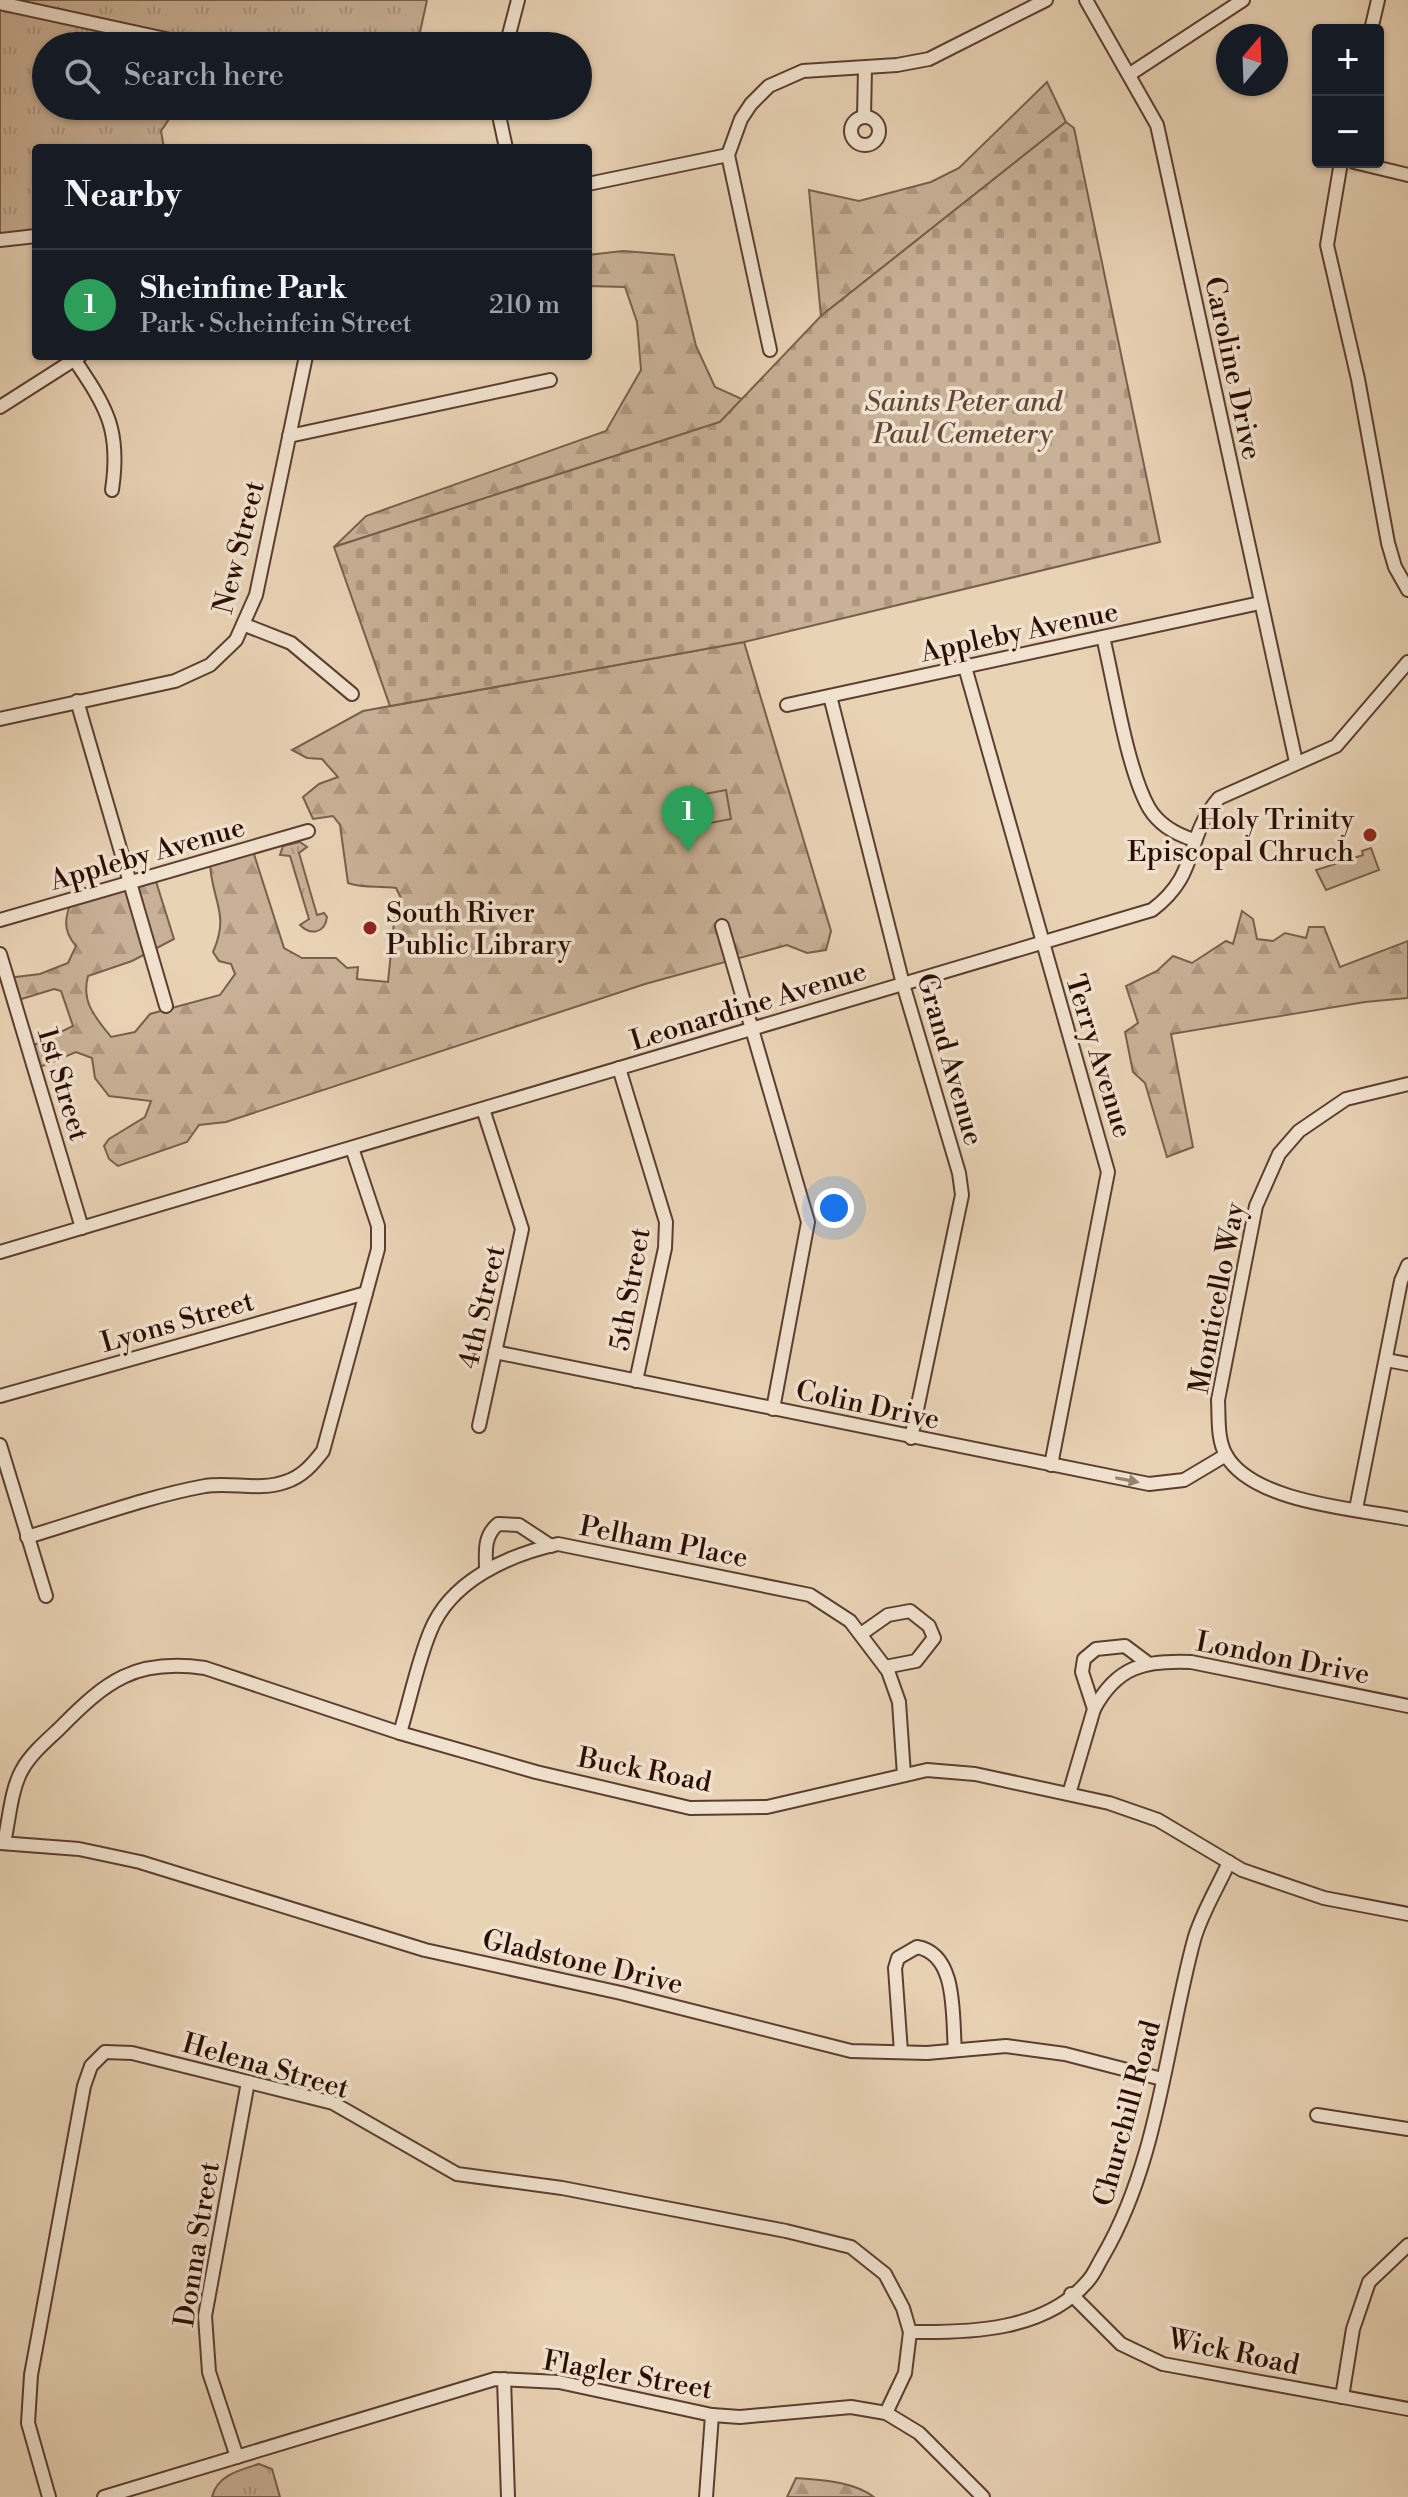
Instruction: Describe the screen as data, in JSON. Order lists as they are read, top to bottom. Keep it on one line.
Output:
{"streets":{"street":["Caroline Drive","New Street","Appleby Avenue","Leonardine Avenue","Terry Avenue","Grand Avenue","1st Street","5th Street","Monticello Way","4th Street","Lyons Street","Colin Drive","Pelham Place","London Drive","Buck Road","Gladstone Drive","Helena Street","Churchill Road","Donna Street","Wick Road","Flagler Street"]},"crossings":[["Caroline Drive","Appleby Avenue"],["Caroline Drive","Leonardine Avenue"],["Appleby Avenue","Terry Avenue"],["Appleby Avenue","Grand Avenue"],["Leonardine Avenue","Terry Avenue"],["Leonardine Avenue","Grand Avenue"],["Leonardine Avenue","1st Street"],["Leonardine Avenue","5th Street"],["Leonardine Avenue","4th Street"],["Terry Avenue","Colin Drive"],["Grand Avenue","Colin Drive"],["5th Street","Colin Drive"],["Monticello Way","Colin Drive"],["4th Street","Colin Drive"],["Pelham Place","Buck Road"],["London Drive","Buck Road"],["Buck Road","Gladstone Drive"],["Buck Road","Churchill Road"],["Gladstone Drive","Churchill Road"],["Helena Street","Churchill Road"],["Helena Street","Donna Street"],["Helena Street","Flagler Street"],["Churchill Road","Wick Road"],["Donna Street","Flagler Street"]],"parks":["Saints Peter and Paul Cemetery"],"places":["Holy Trinity Episcopal Chruch","South River Public Library"],"north":"top","page":{"map_buttons":["+","−"],"search":"Search here","heading":"Nearby","list":[{"mark":"1","name":"Sheinfine Park","note":"Park · Scheinfein Street","value":"210 m"}],"pins":"1"}}
